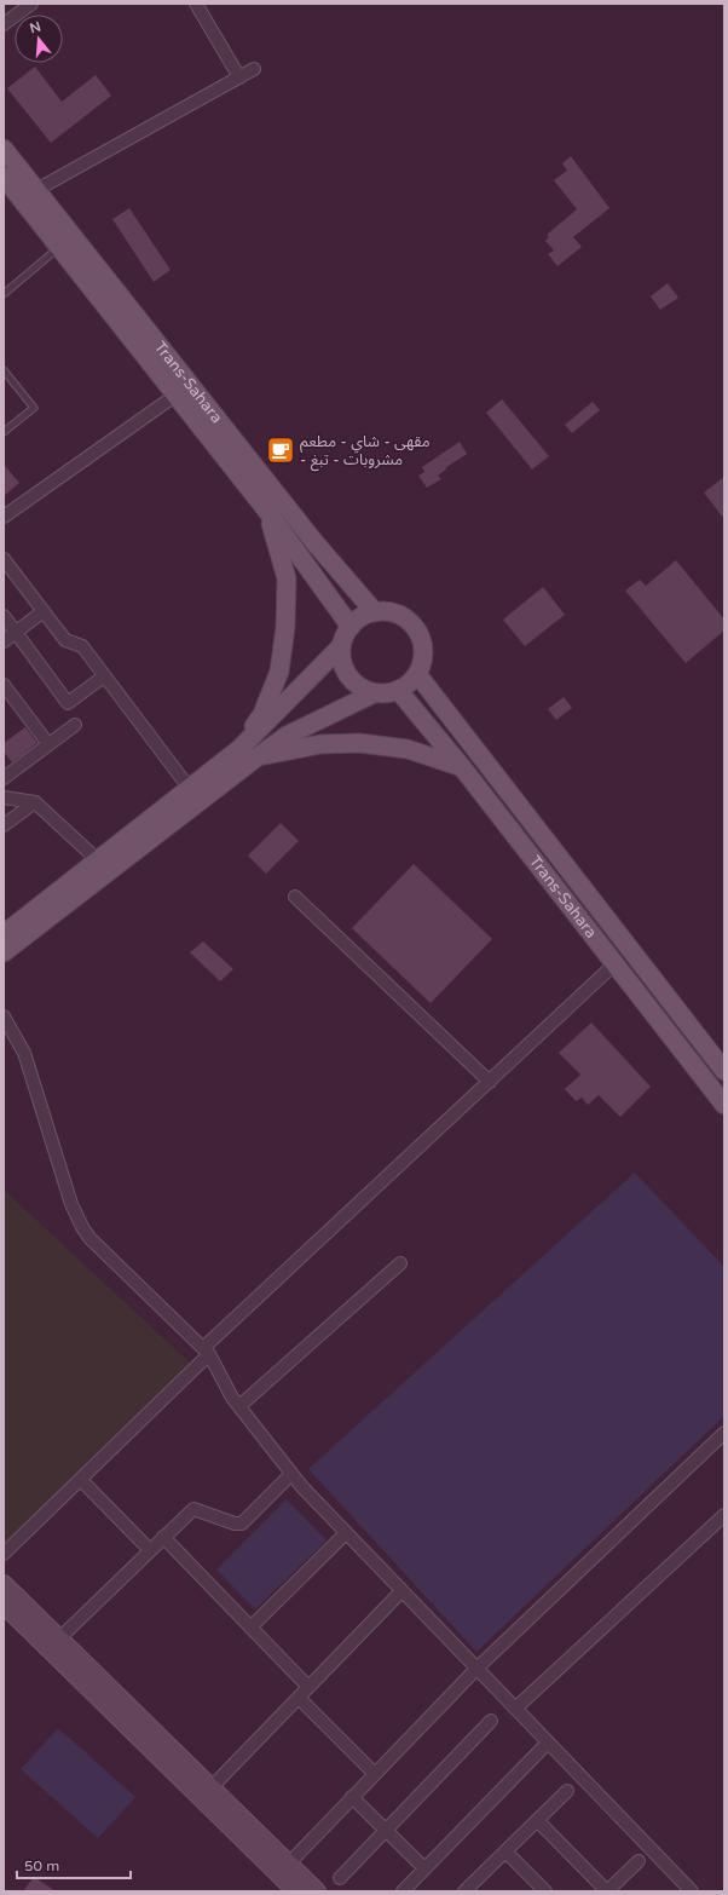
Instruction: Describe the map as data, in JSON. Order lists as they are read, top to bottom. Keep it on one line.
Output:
{"streets":{"main road":["Trans-Sahara"]},"places":{"cafe":["مقهى - شاي - مطعم - مشروبات - تبغ"]},"scale_bar":"50 m","north":"top"}
